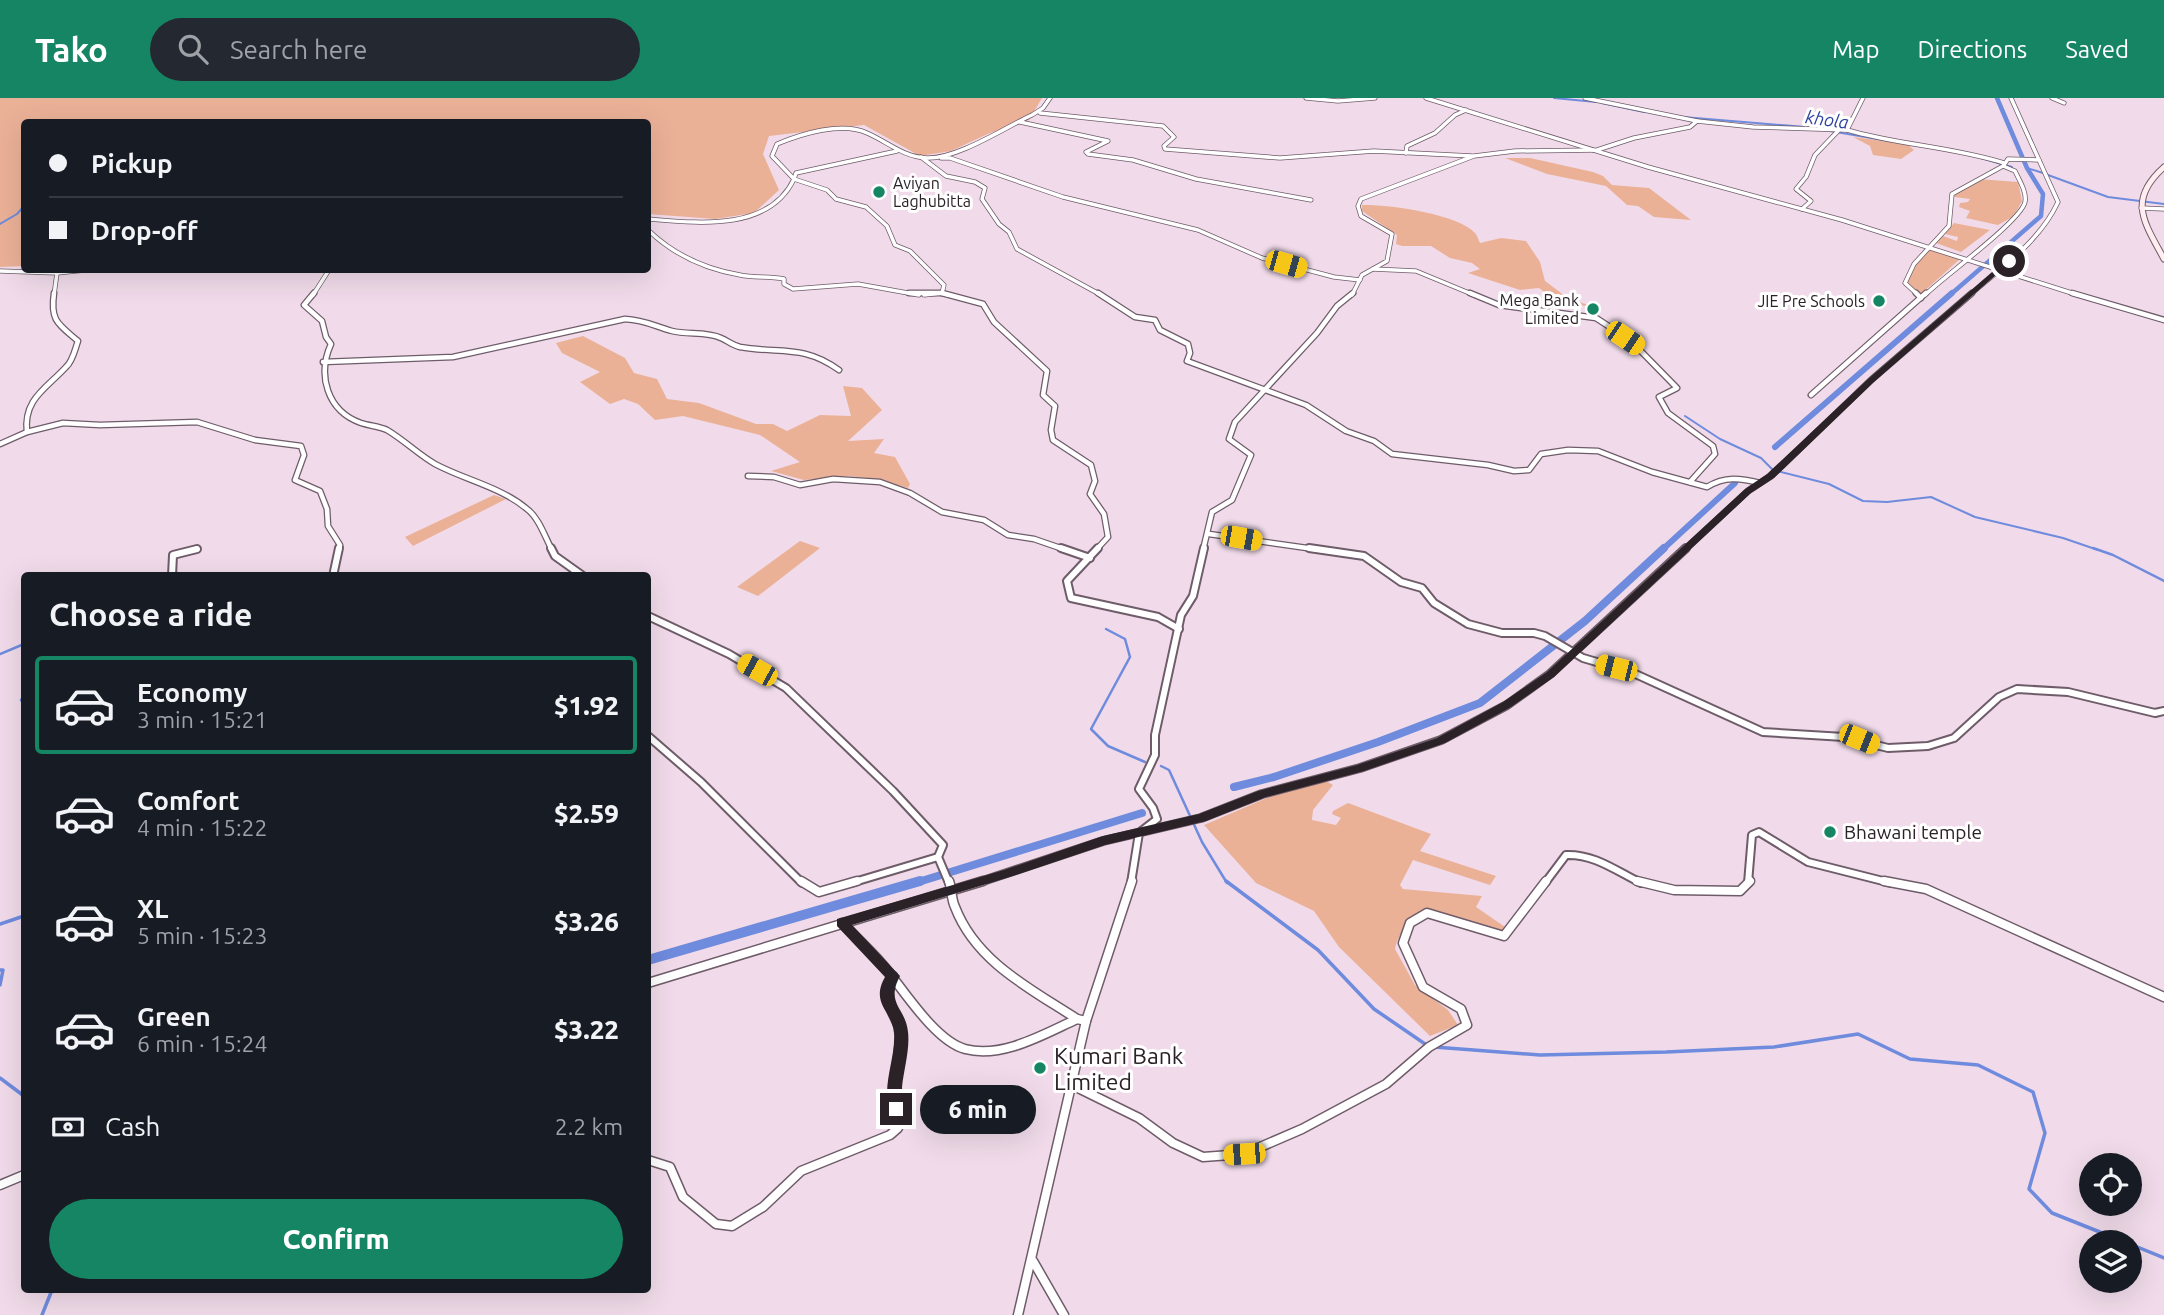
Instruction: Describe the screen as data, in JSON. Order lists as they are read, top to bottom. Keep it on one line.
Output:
{"water":["khola"],"places":["Aviyan Laghubitta","JIE Pre Schools","Mega Bank Limited","Bhawani temple","Kumari Bank Limited"],"page":{"header":"Tako","search":"Search here","nav":["Map","Directions","Saved"],"banner":["Pickup","Drop-off"],"heading":"Choose a ride","list":[{"name":"Economy","note":"3 min · 15:21","value":"$1.92"},{"name":"Comfort","note":"4 min · 15:22","value":"$2.59"},{"name":"XL","note":"5 min · 15:23","value":"$3.26"},{"name":"Green","note":"6 min · 15:24","value":"$3.22"}],"bubble":"6 min","pay":["Cash","2.2 km"],"buttons":"Confirm"}}
